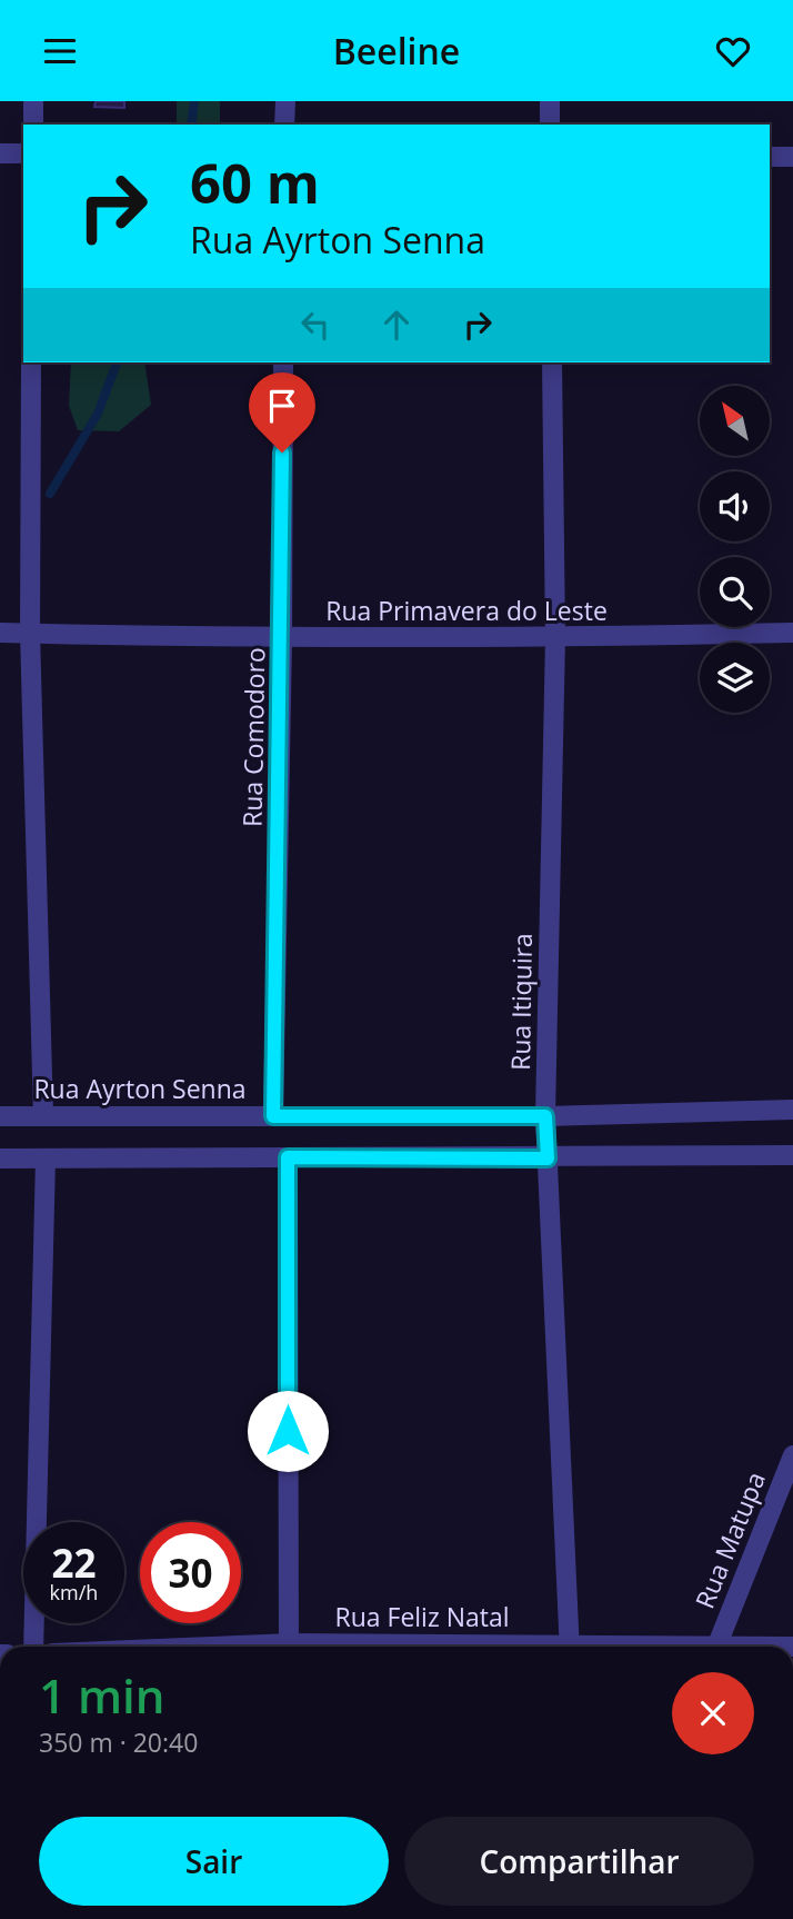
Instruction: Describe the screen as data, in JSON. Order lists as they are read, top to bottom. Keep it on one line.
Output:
{"streets":{"street":["Rua Primavera do Leste","Rua Comodoro","Rua Itiquira","Rua Ayrton Senna","Rua Matupa","Rua Feliz Natal"]},"crossings":[["Rua Primavera do Leste","Rua Comodoro"],["Rua Primavera do Leste","Rua Itiquira"],["Rua Comodoro","Rua Ayrton Senna"],["Rua Itiquira","Rua Ayrton Senna"],["Rua Matupa","Rua Feliz Natal"]],"north":"top left","page":{"header":"Beeline","turn":["60 m","Rua Ayrton Senna"],"speed":"22 km/h","limit":"30","heading":["1 min","350 m · 20:40"],"buttons":["Sair","Compartilhar"]}}
